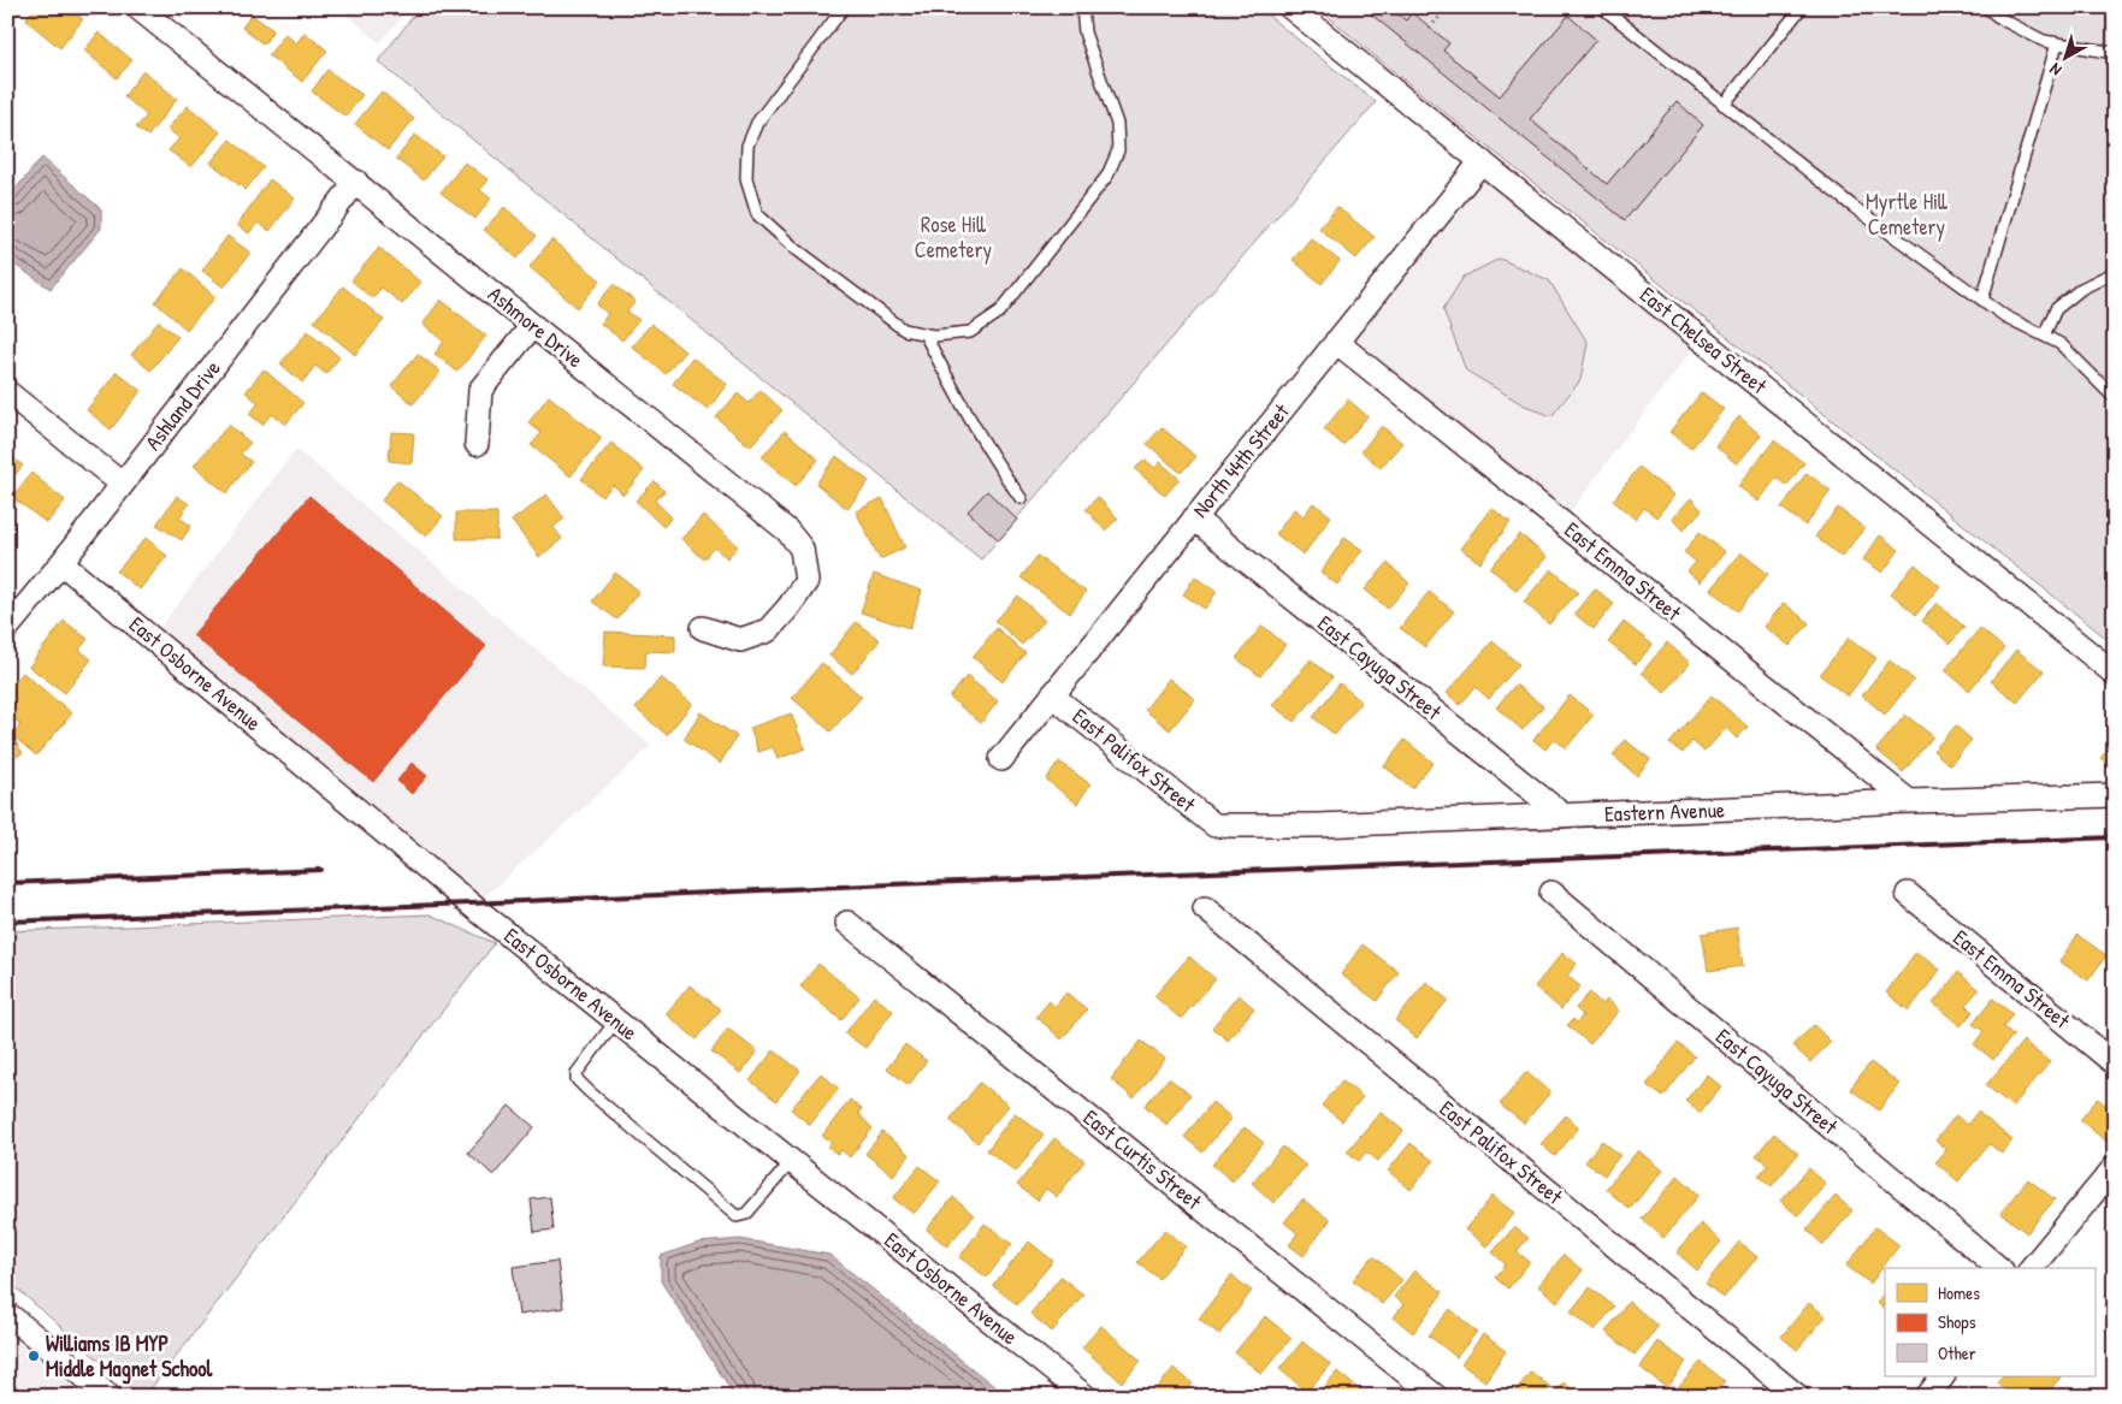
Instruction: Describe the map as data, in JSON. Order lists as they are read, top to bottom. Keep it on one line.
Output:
{"streets":{"street":["Ashmore Drive","East Chelsea Street","Ashland Drive","North 44th Street","East Emma Street","East Cayuga Street","East Osborne Avenue","East Palifox Street","Eastern Avenue","East Curtis Street"]},"crossings":[["Ashmore Drive","Ashland Drive"],["East Chelsea Street","North 44th Street"],["Ashland Drive","East Osborne Avenue"],["North 44th Street","East Emma Street"],["North 44th Street","East Cayuga Street"],["North 44th Street","East Palifox Street"],["East Emma Street","Eastern Avenue"],["East Cayuga Street","Eastern Avenue"],["East Palifox Street","Eastern Avenue"]],"parks":["Myrtle Hill Cemetery","Rose Hill Cemetery"],"places":["Williams IB MYP Middle Magnet School"],"legend":["Homes","Shops","Other"],"north":"bottom left"}
